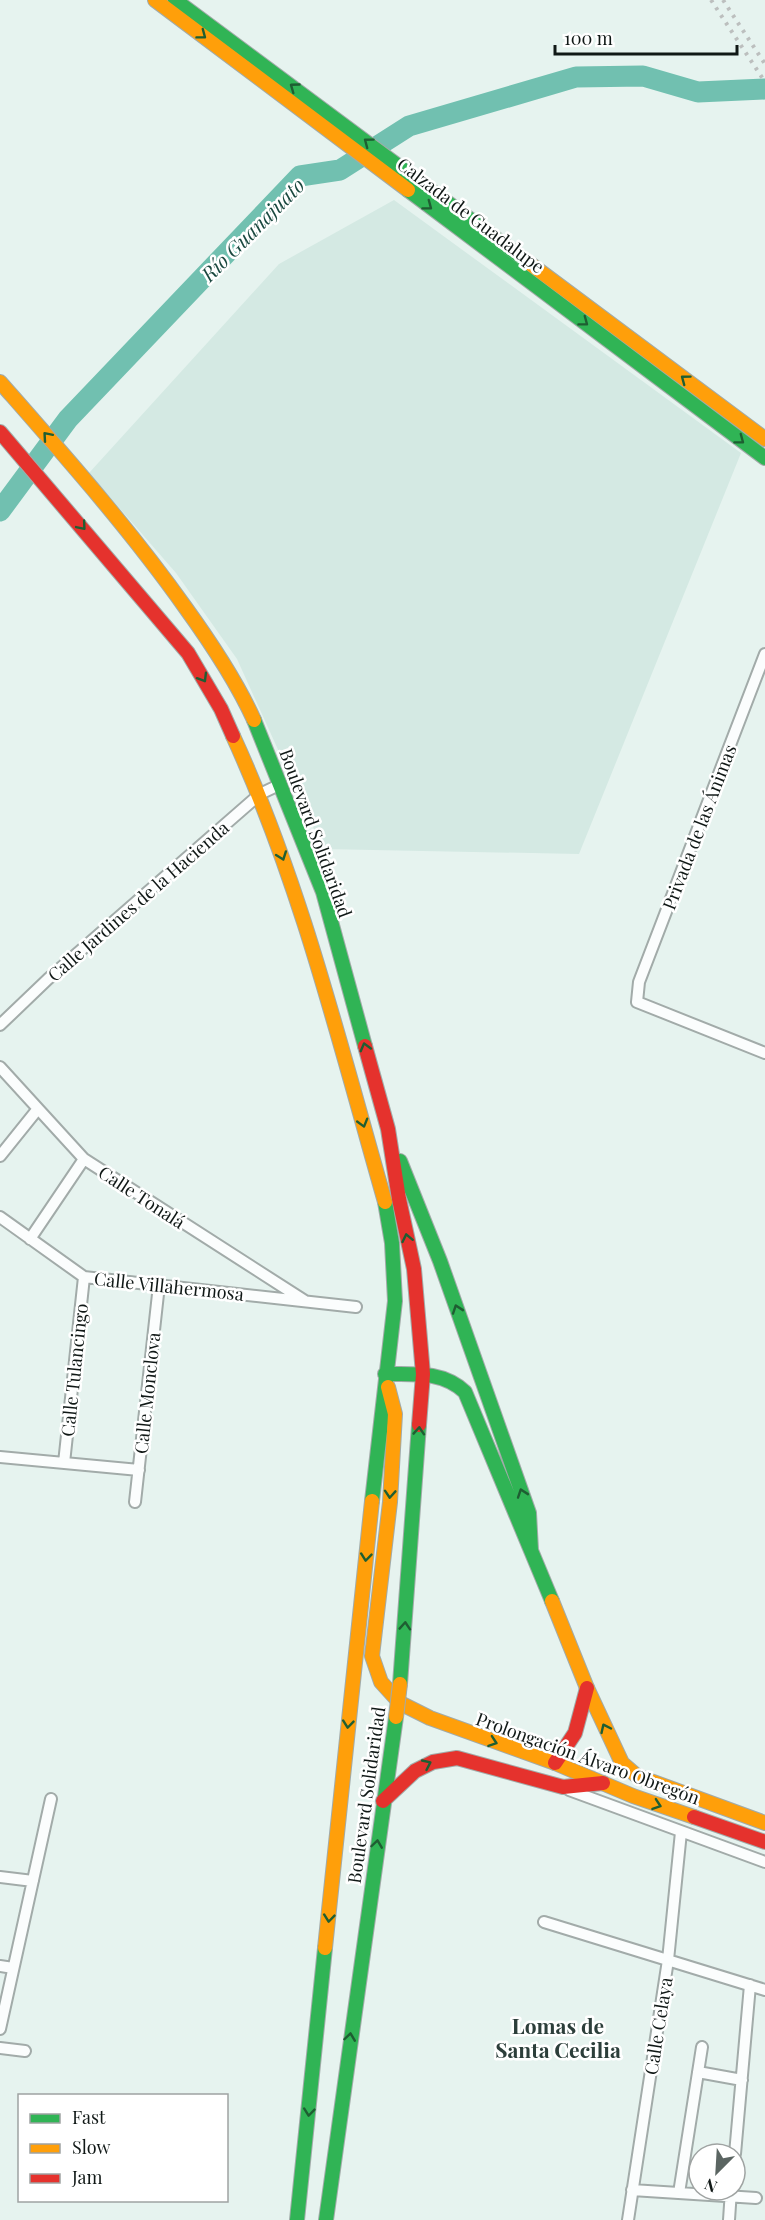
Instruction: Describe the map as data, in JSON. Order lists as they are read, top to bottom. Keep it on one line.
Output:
{"streets":{"main road":["Calzada de Guadalupe","Boulevard Solidaridad","Prolongación Álvaro Obregón"],"street":["Privada de las Ánimas","Calle Jardines de la Hacienda","Calle Tonalá","Calle Villahermosa","Calle Tulancingo","Calle Monclova","Calle Celaya"]},"crossings":[["Boulevard Solidaridad","Calle Jardines de la Hacienda"],["Boulevard Solidaridad","Prolongación Álvaro Obregón"],["Calle Tonalá","Calle Villahermosa"],["Calle Villahermosa","Calle Tulancingo"],["Calle Villahermosa","Calle Monclova"]],"districts":["Lomas de Santa Cecilia"],"water":["Río Guanajuato"],"legend":["Fast","Slow","Jam"],"scale_bar":"100 m","north":"bottom left"}
